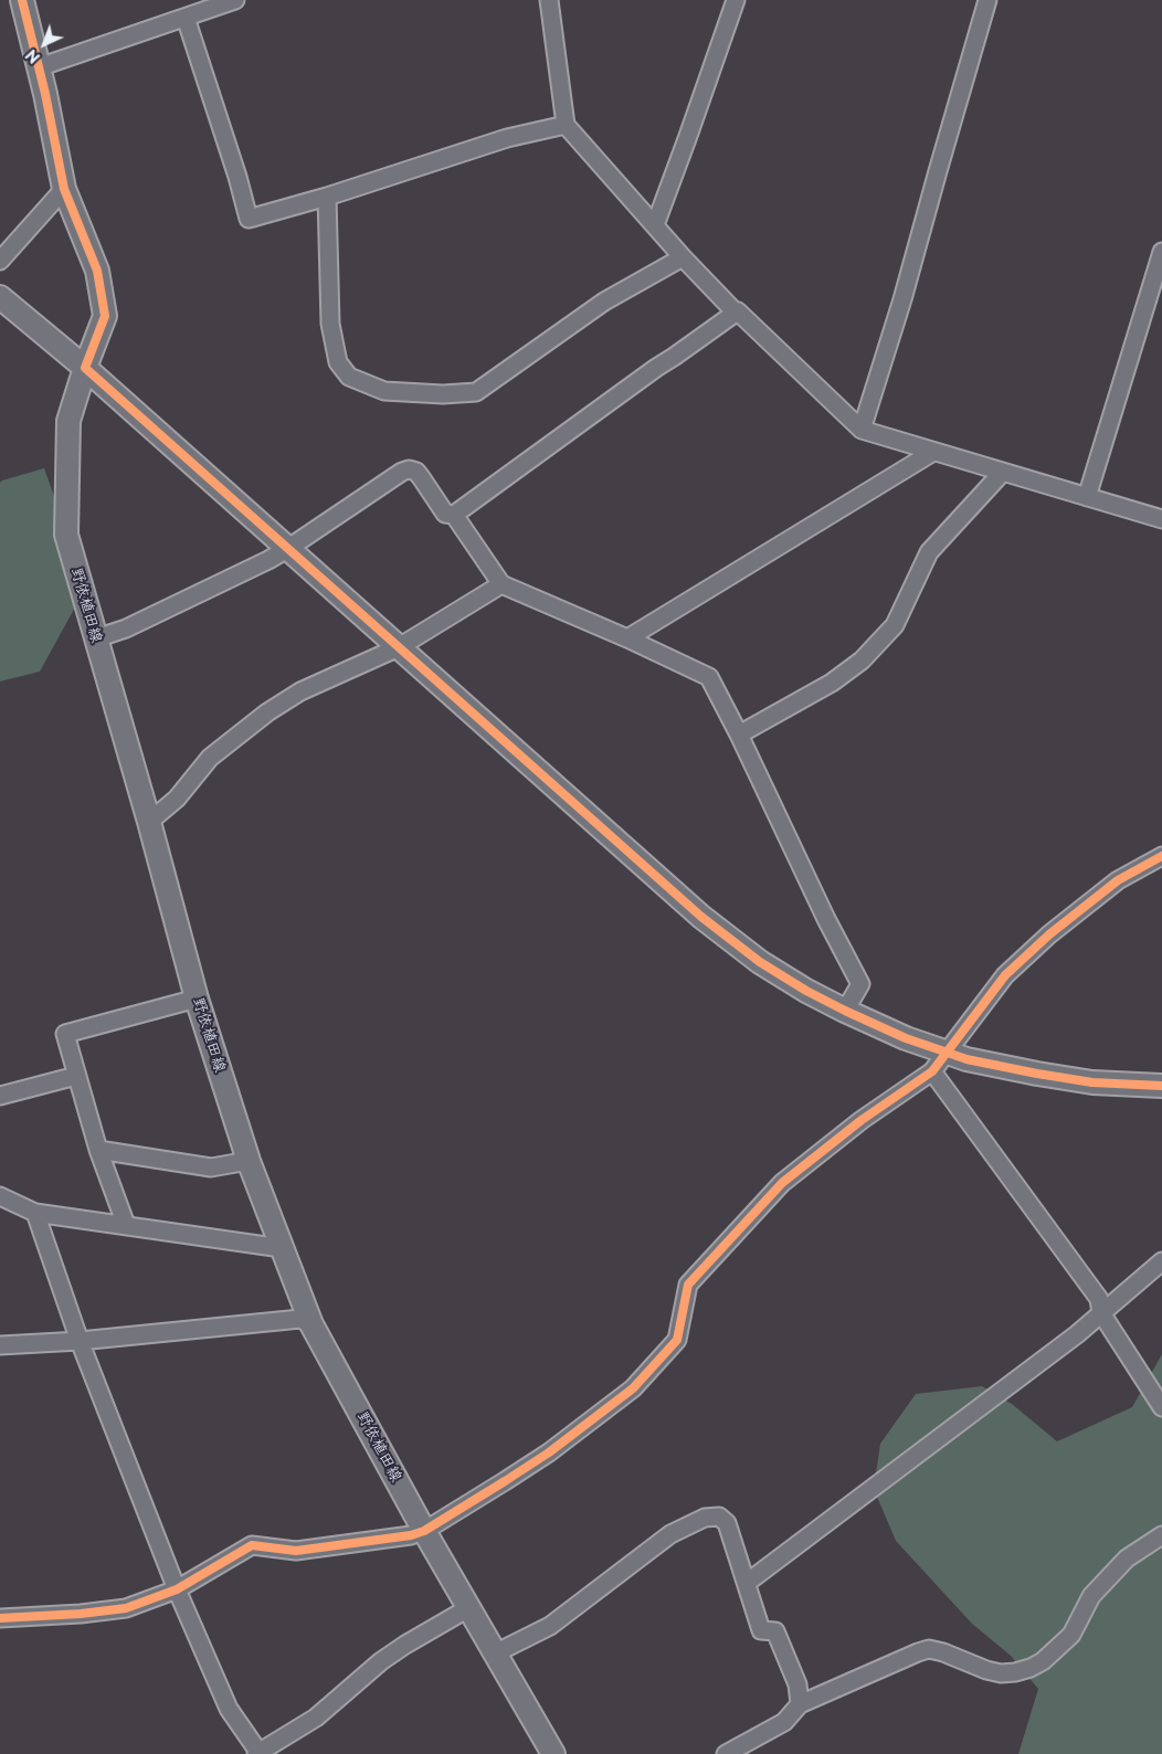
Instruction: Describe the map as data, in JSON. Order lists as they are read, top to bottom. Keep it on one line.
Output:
{"streets":{"street":["野依植田線"]},"north":"bottom left"}
